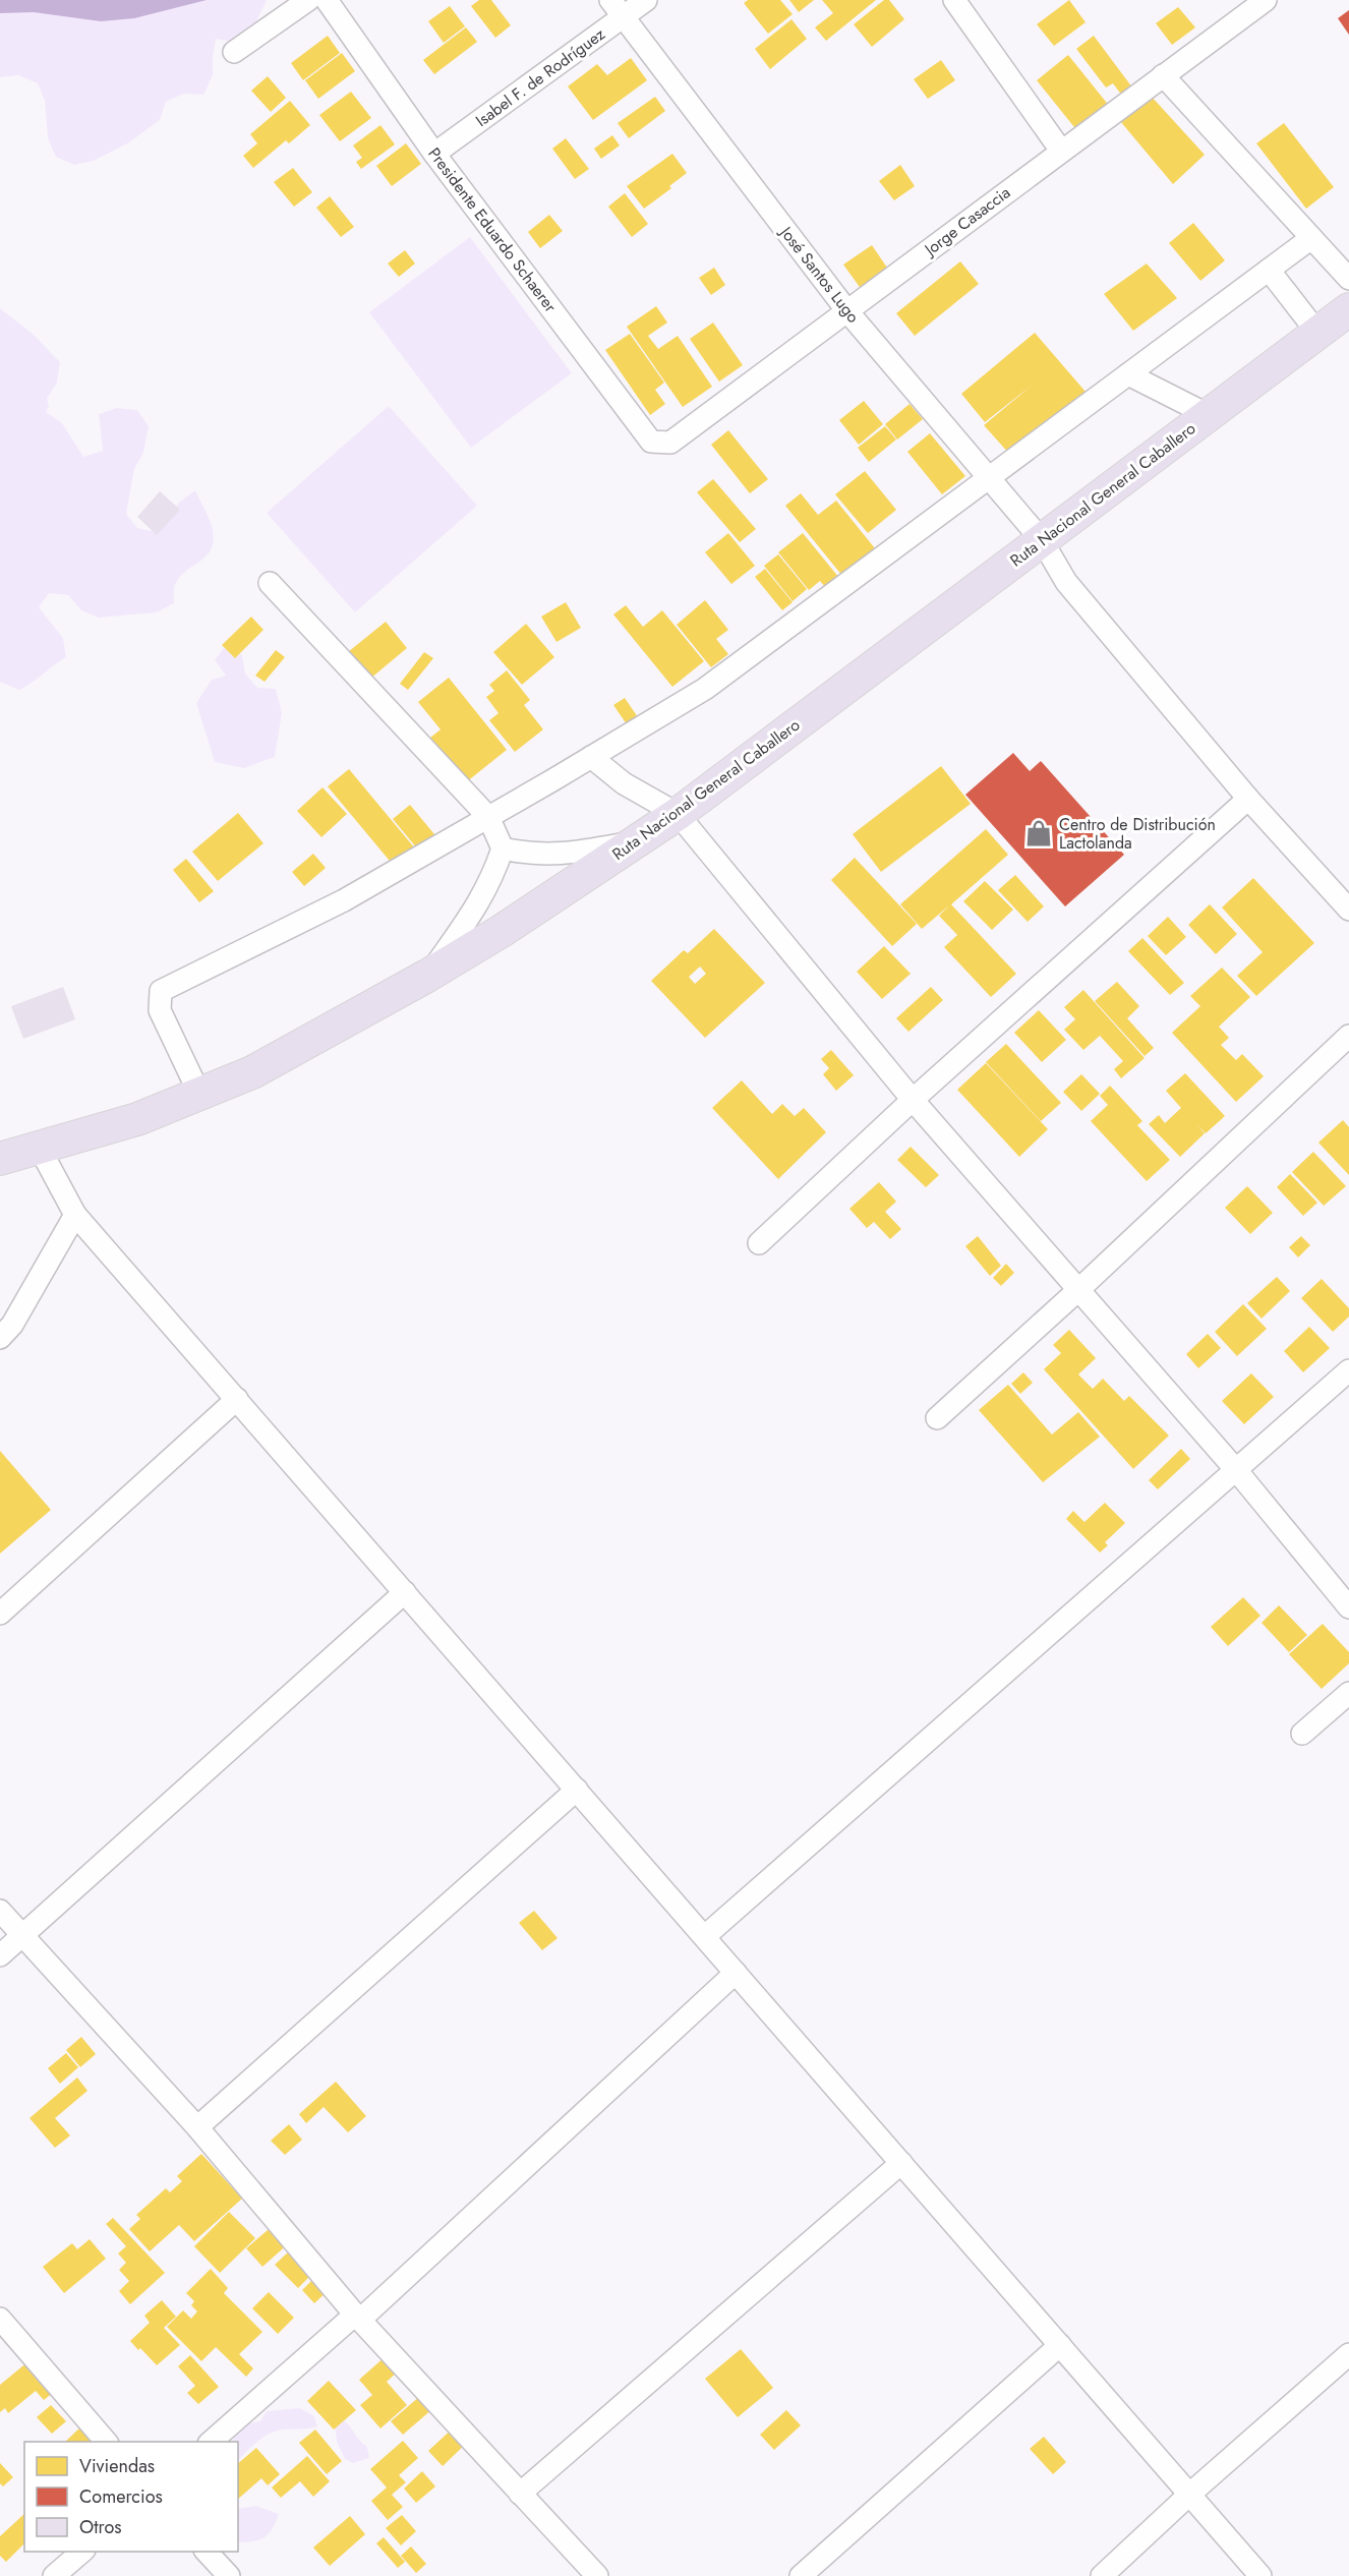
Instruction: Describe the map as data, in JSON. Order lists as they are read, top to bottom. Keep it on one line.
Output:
{"streets":{"highway":["Ruta Nacional General Caballero"],"street":["Isabel F. de Rodríguez","Jorge Casaccia","Presidente Eduardo Schaerer","José Santos Lugo"]},"crossings":[["Isabel F. de Rodríguez","Presidente Eduardo Schaerer"],["Isabel F. de Rodríguez","José Santos Lugo"],["Jorge Casaccia","Presidente Eduardo Schaerer"],["Jorge Casaccia","José Santos Lugo"],["José Santos Lugo","Ruta Nacional General Caballero"]],"places":{"shop":["Centro de Distribución Lactolanda"]},"legend":["Viviendas","Comercios","Otros"]}
